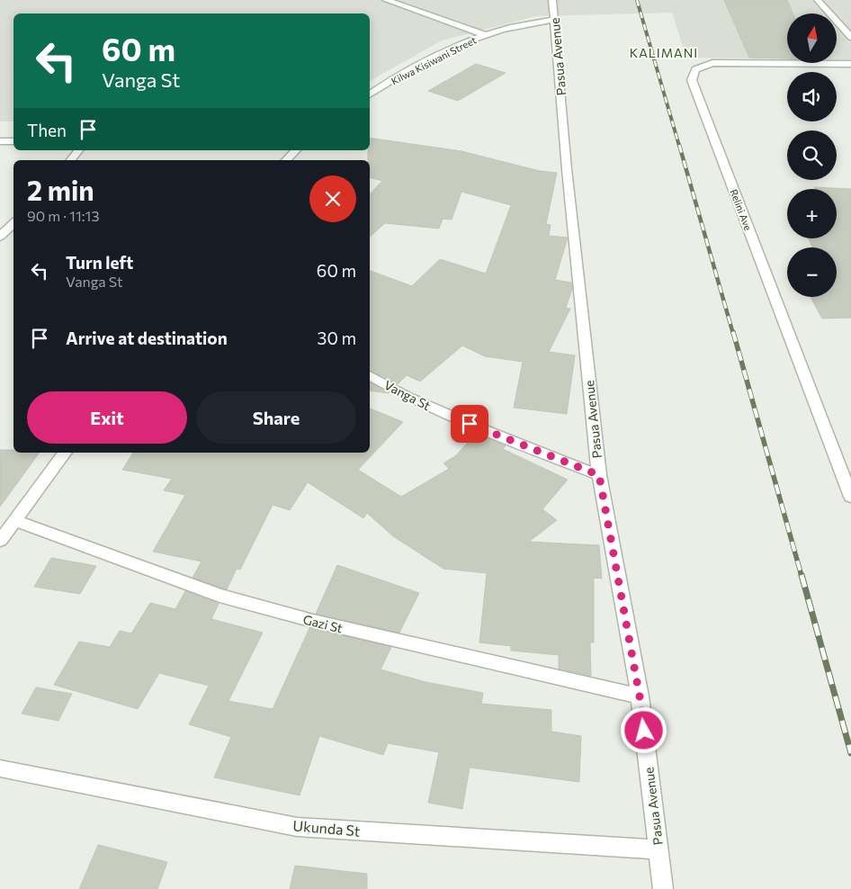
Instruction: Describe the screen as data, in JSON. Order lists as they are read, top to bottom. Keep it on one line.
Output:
{"streets":{"street":["Pasua Avenue","Kilwa Kisiwani Street","Relini Ave","Vanga St","Gazi St","Ukunda St"]},"crossings":[["Pasua Avenue","Kilwa Kisiwani Street"],["Pasua Avenue","Vanga St"],["Pasua Avenue","Gazi St"],["Pasua Avenue","Ukunda St"]],"districts":["KALIMANI"],"north":"top","page":{"map_buttons":["+","−"],"turn":["60 m","Vanga St"],"then":"Then","heading":["2 min","90 m · 11:13"],"list":[{"name":"Turn left","note":"Vanga St","value":"60 m"},{"name":"Arrive at destination","value":"30 m"}],"buttons":["Exit","Share"]}}
